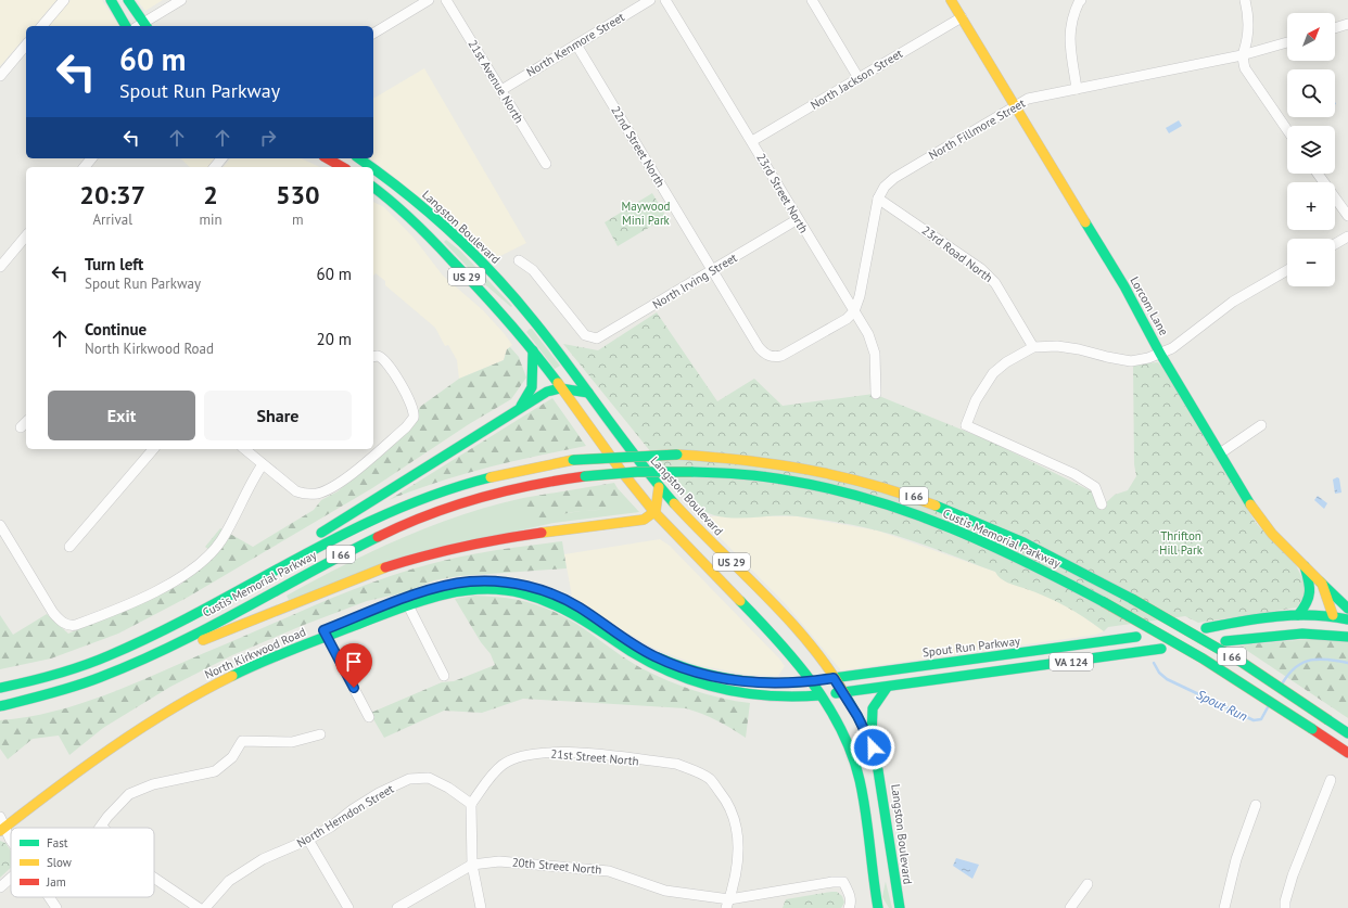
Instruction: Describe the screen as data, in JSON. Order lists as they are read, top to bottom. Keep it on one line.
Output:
{"streets":{"main road":["Langston Boulevard","US 29","Lorcom Lane","I 66","Custis Memorial Parkway","Spout Run Parkway","North Kirkwood Road","VA 124"],"street":["North Kenmore Street","North Jackson Street","21st Avenue North","North Fillmore Street","22nd Street North","23rd Street North","23rd Road North","North Irving Street","21st Street North","North Herndon Street","20th Street North"]},"crossings":[["North Kenmore Street","21st Avenue North"],["North Kenmore Street","22nd Street North"],["North Jackson Street","23rd Street North"],["North Jackson Street","Lorcom Lane"],["North Fillmore Street","22nd Street North"],["North Fillmore Street","23rd Street North"],["North Fillmore Street","23rd Road North"],["North Fillmore Street","Lorcom Lane"],["22nd Street North","23rd Street North"],["22nd Street North","North Irving Street"],["23rd Street North","North Irving Street"],["Langston Boulevard","Spout Run Parkway"],["Langston Boulevard","North Kirkwood Road"],["Langston Boulevard","VA 124"],["US 29","Spout Run Parkway"],["US 29","North Kirkwood Road"],["Spout Run Parkway","North Kirkwood Road"],["North Kirkwood Road","VA 124"],["21st Street North","North Herndon Street"],["21st Street North","20th Street North"]],"water":["Spout Run"],"parks":["Maywood Mini Park","Thrifton Hill Park"],"legend":["Fast","Slow","Jam"],"north":"top right","page":{"map_buttons":["+","−"],"turn":["60 m","Spout Run Parkway"],"eta":["20:37","Arrival","2","min","530","m"],"list":[{"name":"Turn left","note":"Spout Run Parkway","value":"60 m"},{"name":"Continue","note":"North Kirkwood Road","value":"20 m"}],"buttons":["Exit","Share"]}}
